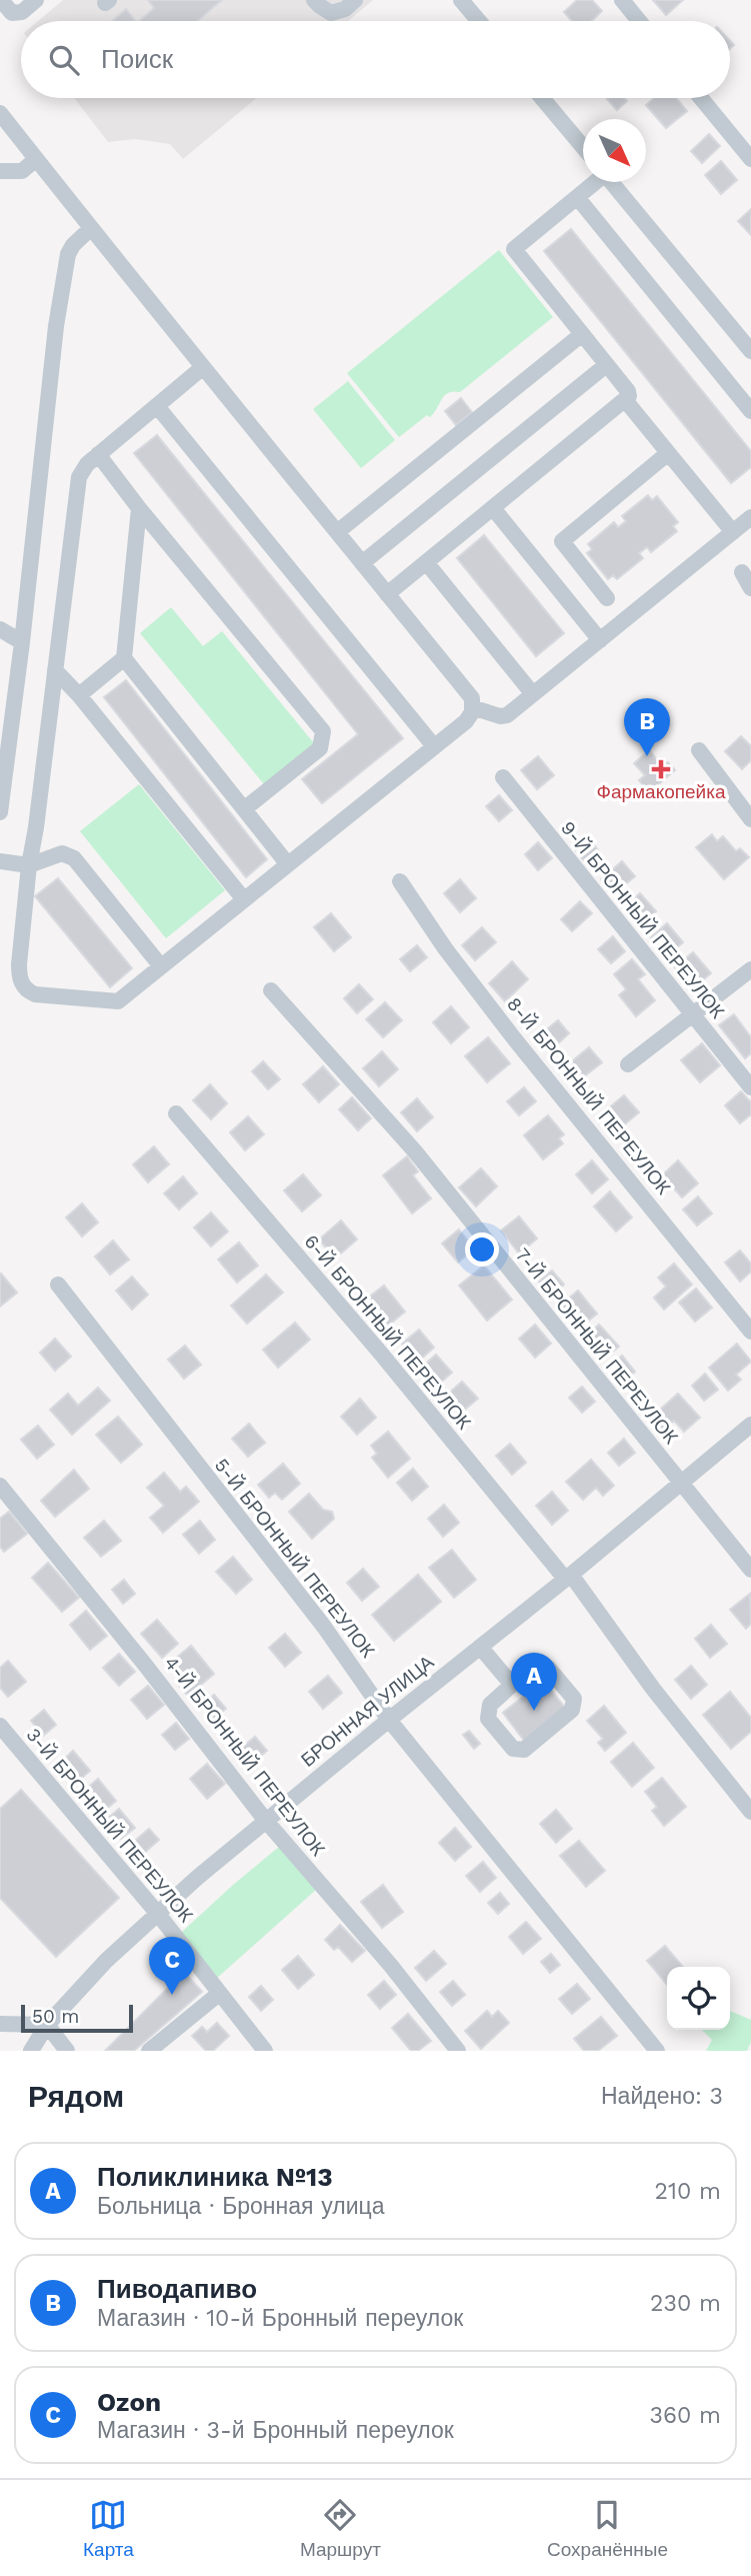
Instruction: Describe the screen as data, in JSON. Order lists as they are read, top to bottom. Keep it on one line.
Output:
{"streets":{"street":["9-Й БРОННЫЙ ПЕРЕУЛОК","8-Й БРОННЫЙ ПЕРЕУЛОК","6-Й БРОННЫЙ ПЕРЕУЛОК","7-Й БРОННЫЙ ПЕРЕУЛОК","5-Й БРОННЫЙ ПЕРЕУЛОК","БРОННАЯ УЛИЦА","4-Й БРОННЫЙ ПЕРЕУЛОК","3-Й БРОННЫЙ ПЕРЕУЛОК"]},"crossings":[["6-Й БРОННЫЙ ПЕРЕУЛОК","БРОННАЯ УЛИЦА"],["7-Й БРОННЫЙ ПЕРЕУЛОК","БРОННАЯ УЛИЦА"],["5-Й БРОННЫЙ ПЕРЕУЛОК","БРОННАЯ УЛИЦА"],["БРОННАЯ УЛИЦА","4-Й БРОННЫЙ ПЕРЕУЛОК"],["БРОННАЯ УЛИЦА","3-Й БРОННЫЙ ПЕРЕУЛОК"]],"places":{"health":["Фармакопейка"]},"scale_bar":"50 m","north":"bottom right","page":{"search":"Поиск","pins":["B","A","C"],"scale":"50 m","heading":["Рядом","Найдено: 3"],"list":[{"mark":"A","name":"Поликлиника №13","note":"Больница · Бронная улица","value":"210 m"},{"mark":"B","name":"Пиводапиво","note":"Магазин · 10-й Бронный переулок","value":"230 m"},{"mark":"C","name":"Ozon","note":"Магазин · 3-й Бронный переулок","value":"360 m"}],"nav":["Карта","Маршрут","Сохранённые"]}}
